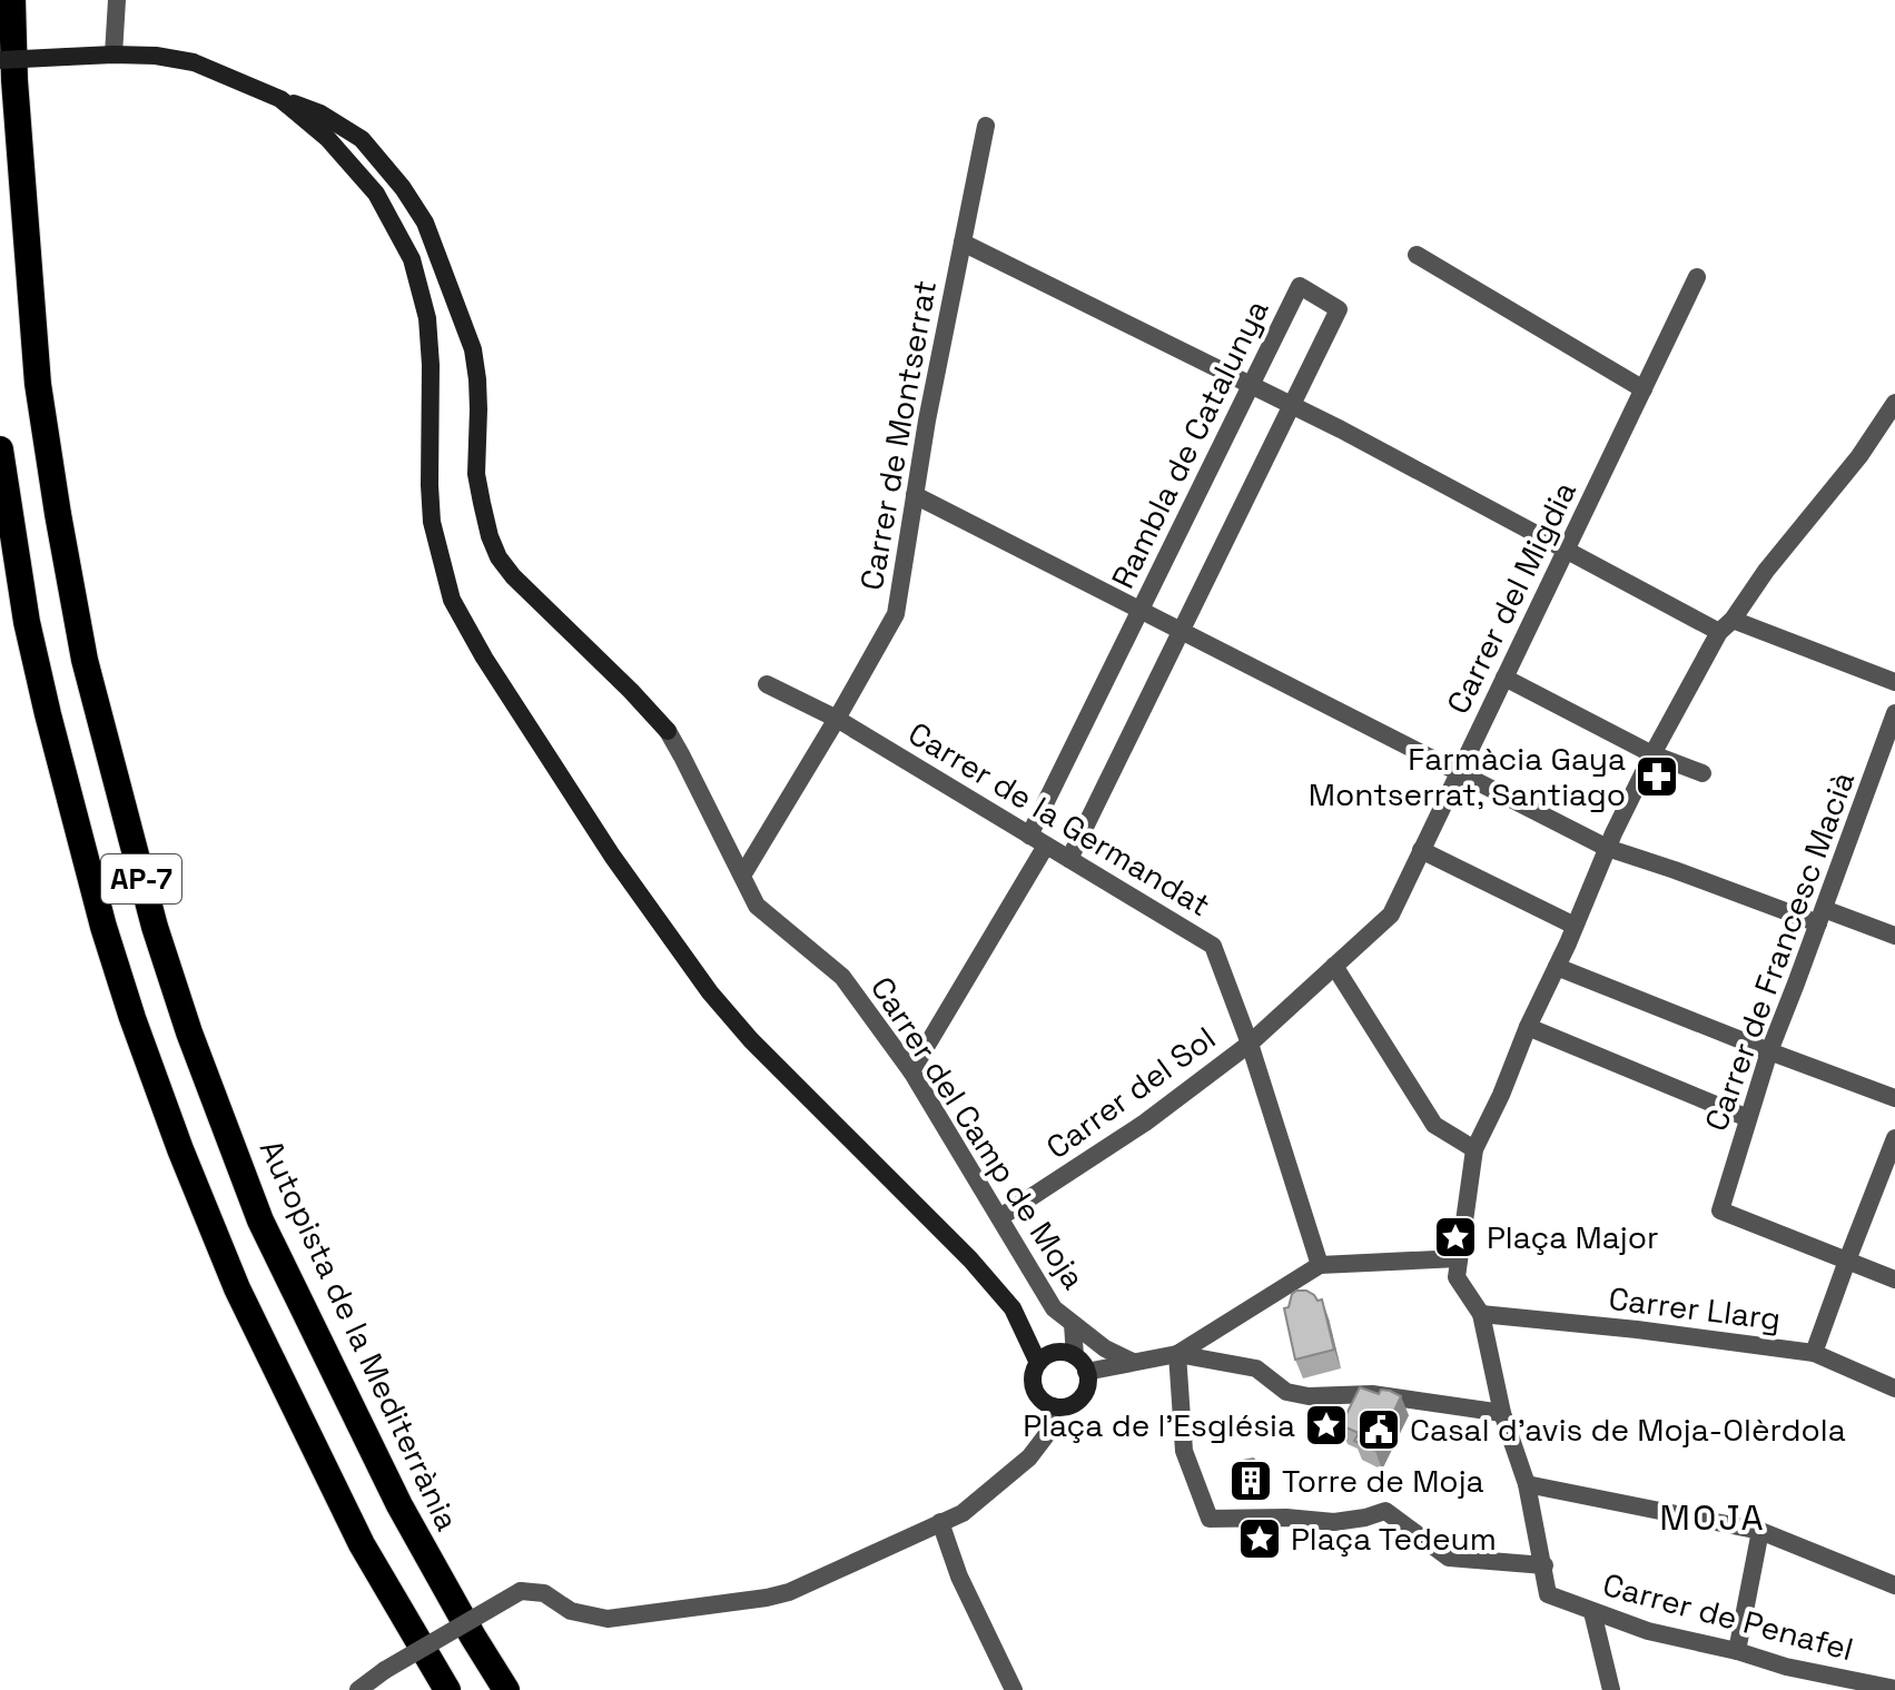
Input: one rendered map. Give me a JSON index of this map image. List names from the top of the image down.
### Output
{
  "streets": {
    "highway": ["AP-7", "Autopista de la Mediterrània"],
    "street": [
      "Carrer de Montserrat",
      "Rambla de Catalunya",
      "Carrer del Migdia",
      "Carrer de la Germandat",
      "Carrer de Francesc Macià",
      "Carrer del Sol",
      "Carrer del Camp de Moja",
      "Carrer Llarg",
      "Carrer de Penafel"
    ]
  },
  "crossings": [
    ["Carrer de Montserrat", "Carrer de la Germandat"],
    ["Carrer de Montserrat", "Carrer del Camp de Moja"],
    ["Rambla de Catalunya", "Carrer de la Germandat"],
    ["Carrer del Migdia", "Carrer de la Germandat"],
    ["Carrer del Migdia", "Carrer del Sol"],
    ["Carrer de la Germandat", "Carrer del Sol"],
    ["Carrer del Sol", "Carrer del Camp de Moja"]
  ],
  "districts": ["MOJA"],
  "places": {
    "pharmacy": ["Farmàcia Gaya Montserrat, Santiago"],
    "place": ["Plaça Major", "Plaça de l'Església", "Plaça Tedeum"],
    "public building": ["Casal d'avis de Moja-Olèrdola"],
    "building": ["Torre de Moja"]
  }
}
